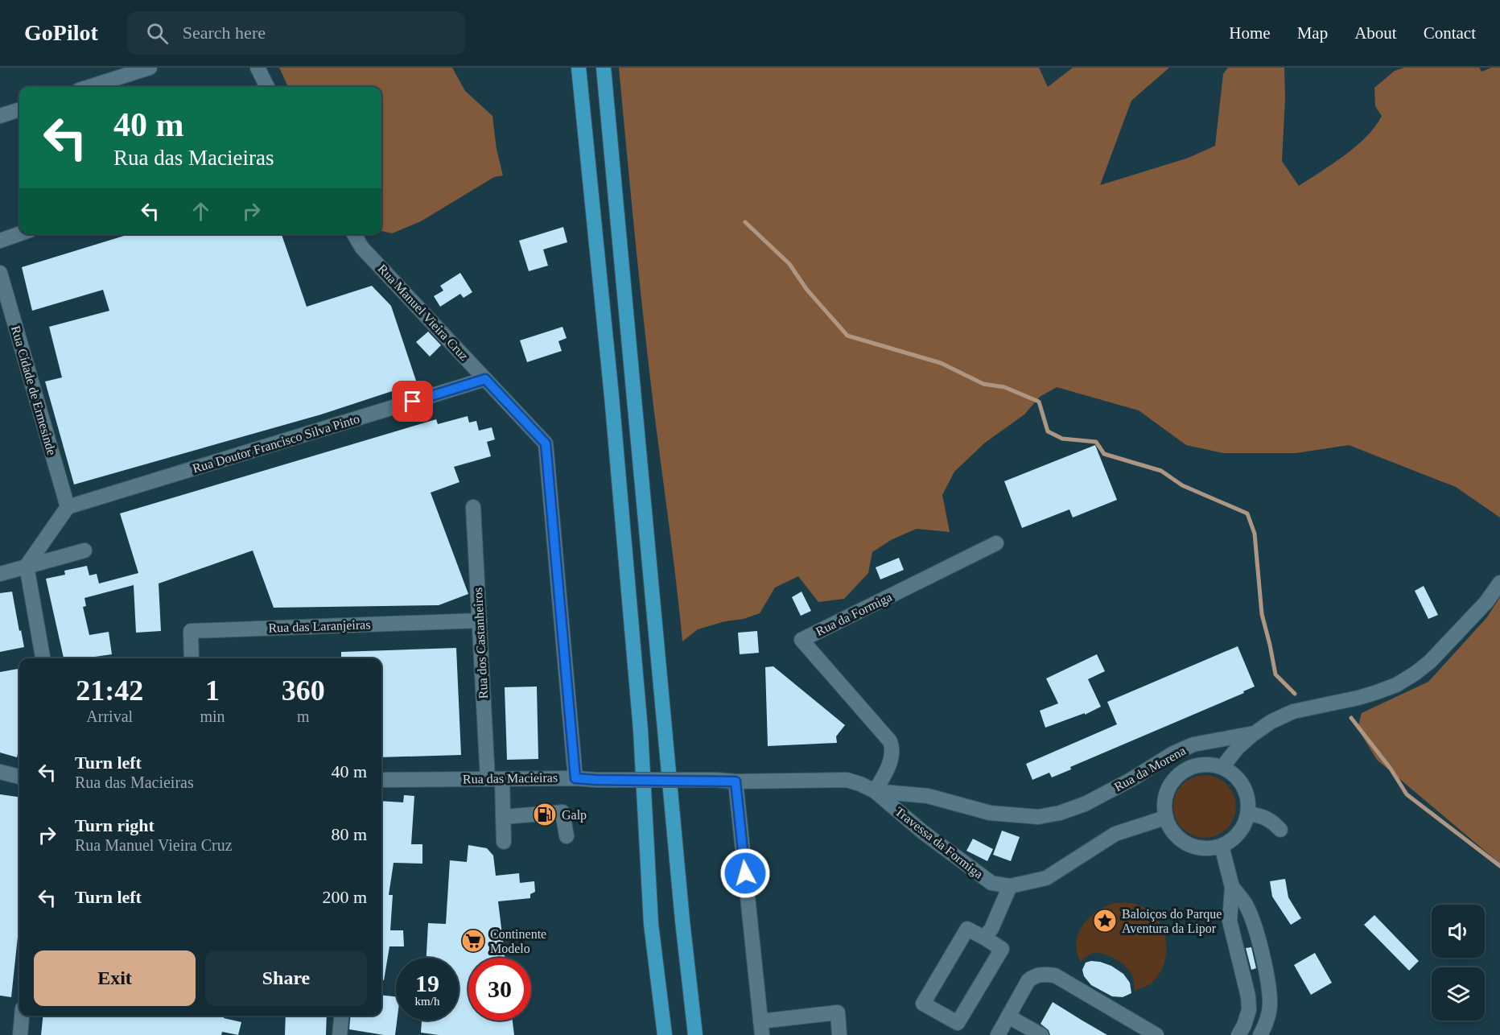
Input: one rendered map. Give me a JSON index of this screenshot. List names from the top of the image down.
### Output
{
  "streets": {
    "street": [
      "Rua Manuel Vieira Cruz",
      "Rua Cidade de Ermesinde",
      "Rua Doutor Francisco Silva Pinto",
      "Rua da Formiga",
      "Rua das Laranjeiras",
      "Rua dos Castanheiros",
      "Rua da Morena",
      "Rua das Macieiras",
      "Travessa da Formiga"
    ]
  },
  "crossings": [
    ["Rua Manuel Vieira Cruz", "Rua Doutor Francisco Silva Pinto"],
    ["Rua Manuel Vieira Cruz", "Rua das Macieiras"],
    ["Rua Cidade de Ermesinde", "Rua Doutor Francisco Silva Pinto"],
    ["Rua da Formiga", "Rua da Morena"],
    ["Rua da Formiga", "Travessa da Formiga"],
    ["Rua das Laranjeiras", "Rua dos Castanheiros"],
    ["Rua dos Castanheiros", "Rua das Macieiras"],
    ["Rua da Morena", "Travessa da Formiga"]
  ],
  "places": {
    "fuel station": ["Galp"],
    "place": ["Baloiços do Parque Aventura da Lipor"],
    "supermarket": ["Continente Modelo"]
  },
  "page": {
    "header": "GoPilot",
    "search": "Search here",
    "nav": [
      "Home",
      "Map",
      "About",
      "Contact"
    ],
    "turn": ["40 m", "Rua das Macieiras"],
    "eta": [
      "21:42",
      "Arrival",
      "1",
      "min",
      "360",
      "m"
    ],
    "list": [
      {
        "name": "Turn left",
        "note": "Rua das Macieiras",
        "value": "40 m"
      },
      {
        "name": "Turn right",
        "note": "Rua Manuel Vieira Cruz",
        "value": "80 m"
      },
      {
        "name": "Turn left",
        "value": "200 m"
      }
    ],
    "buttons": ["Exit", "Share"],
    "speed": "19 km/h",
    "limit": "30"
  }
}
